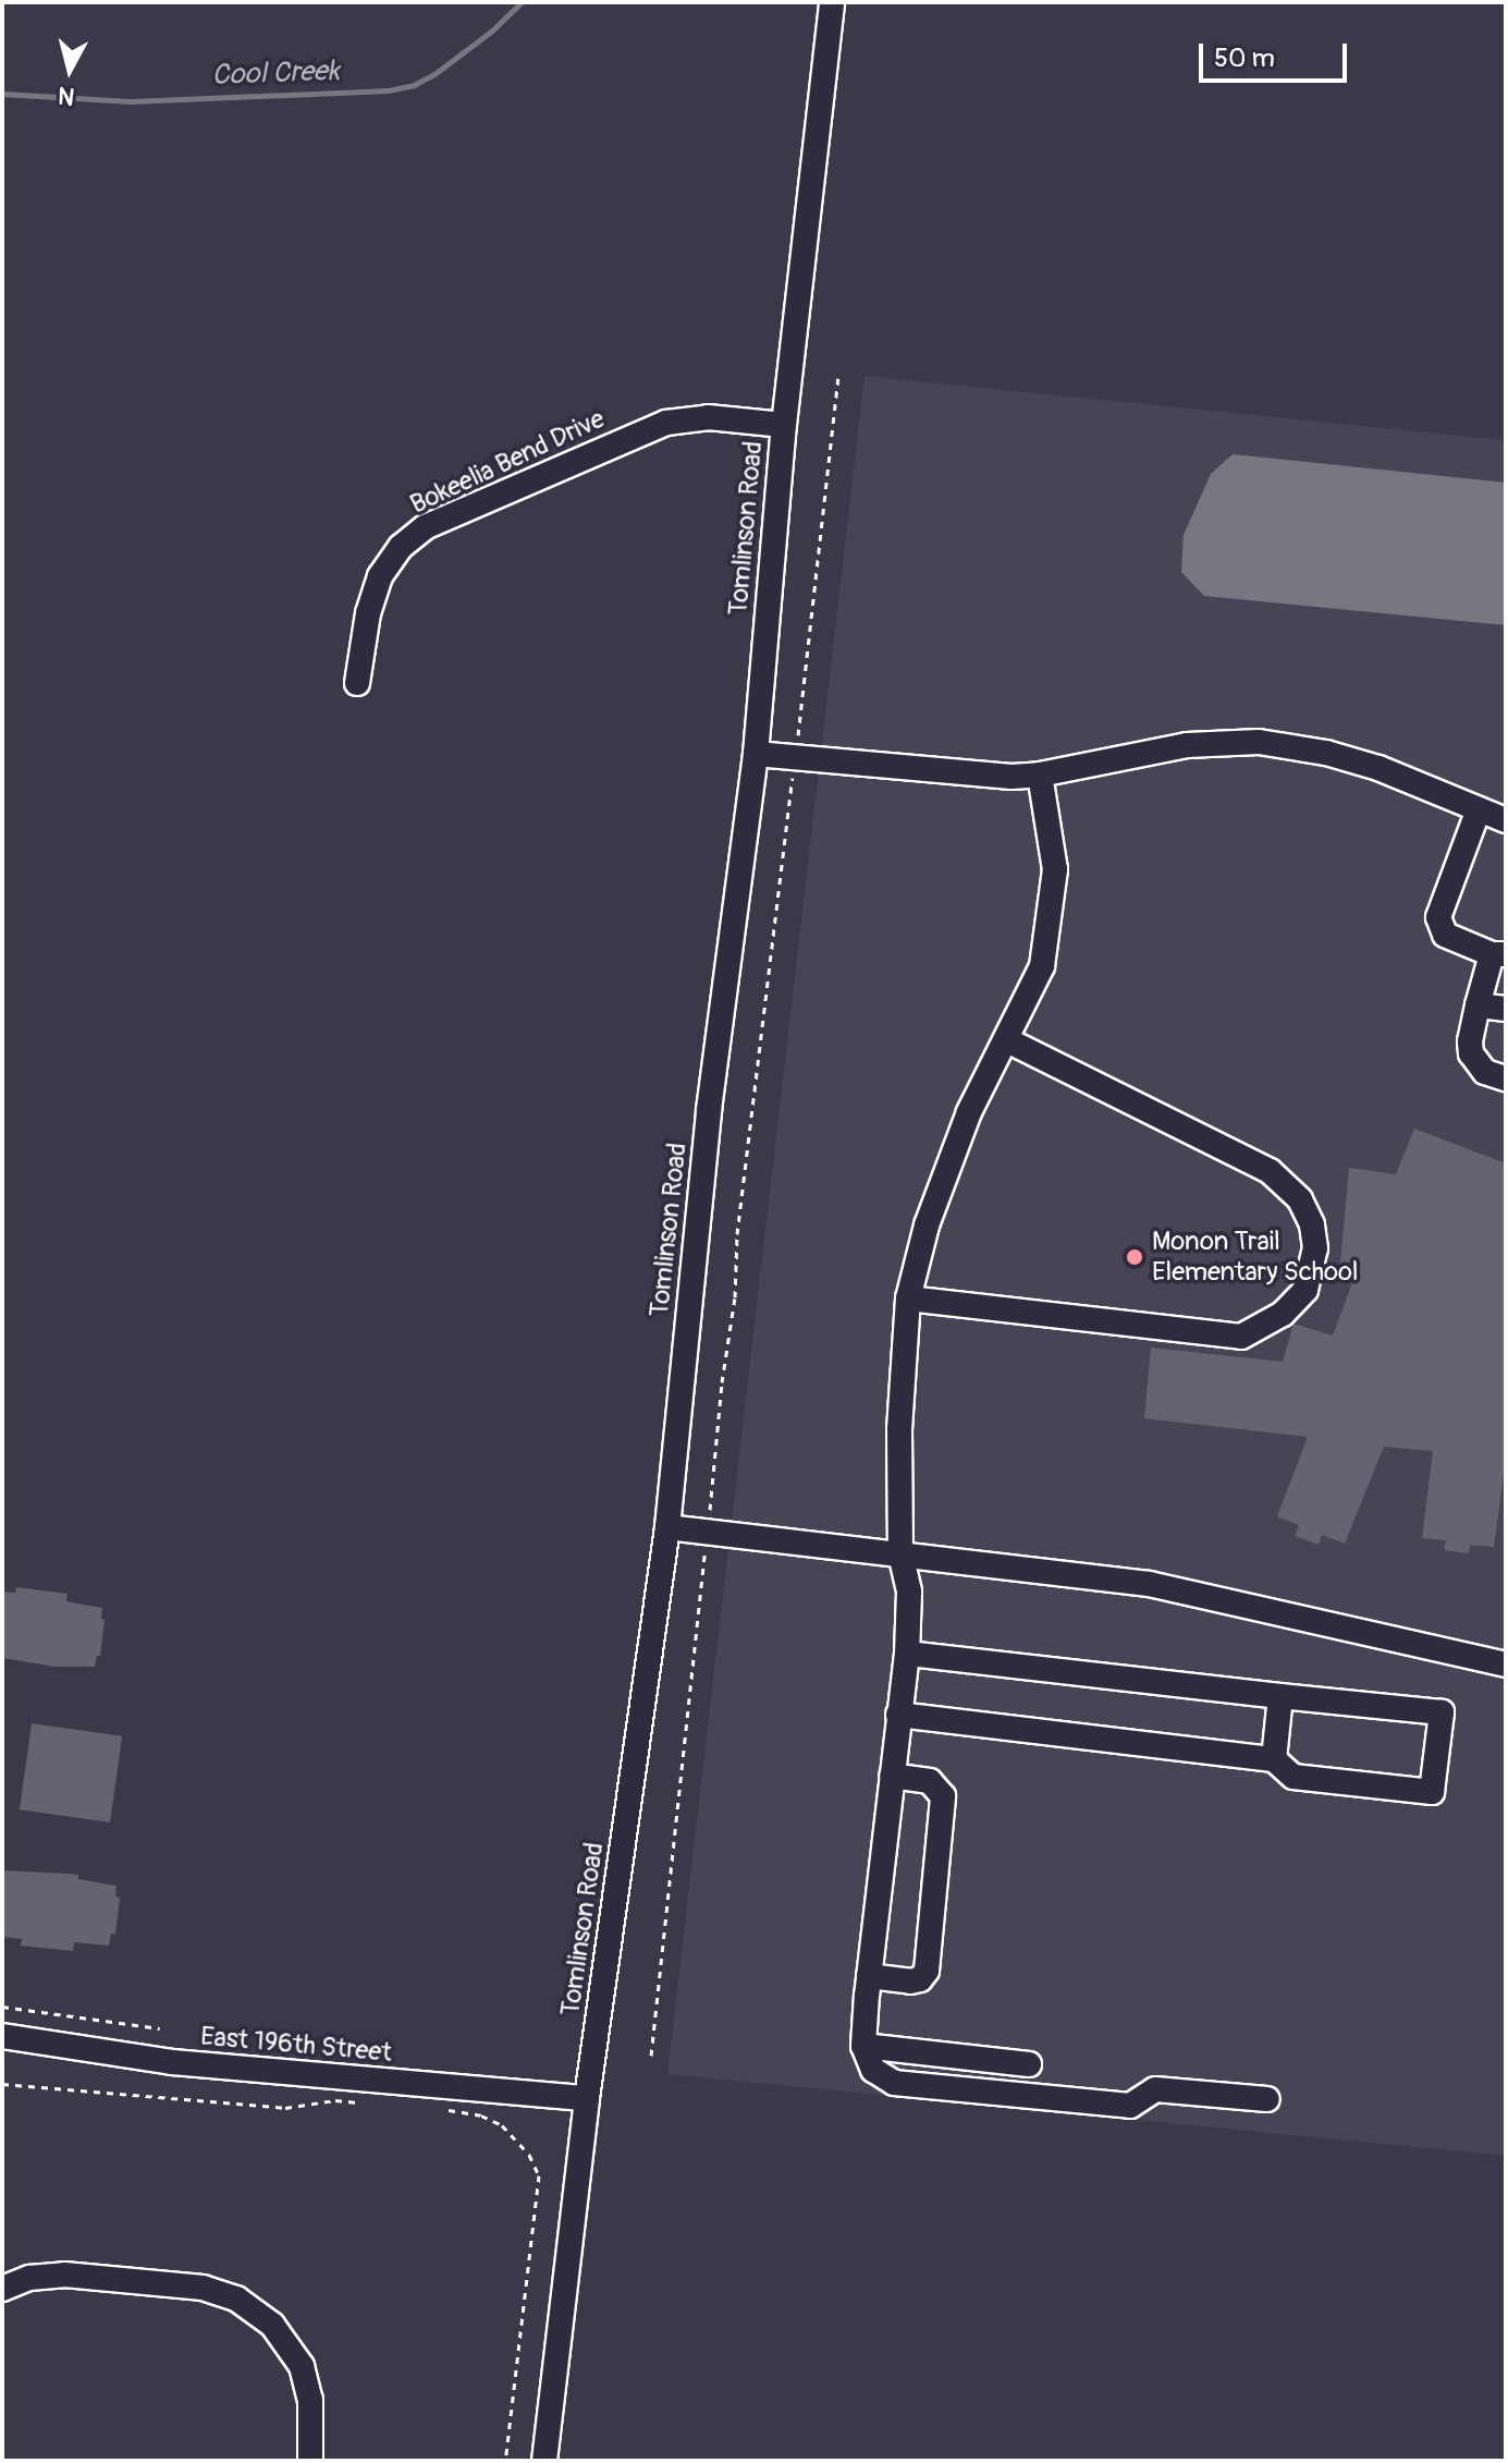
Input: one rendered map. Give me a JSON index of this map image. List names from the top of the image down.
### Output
{
  "streets": {
    "street": ["Bokeelia Bend Drive", "Tomlinson Road", "East 196th Street"]
  },
  "crossings": [
    ["Bokeelia Bend Drive", "Tomlinson Road"],
    ["Tomlinson Road", "East 196th Street"]
  ],
  "water": ["Cool Creek"],
  "places": ["Monon Trail Elementary School"],
  "scale_bar": "50 m",
  "north": "bottom"
}
